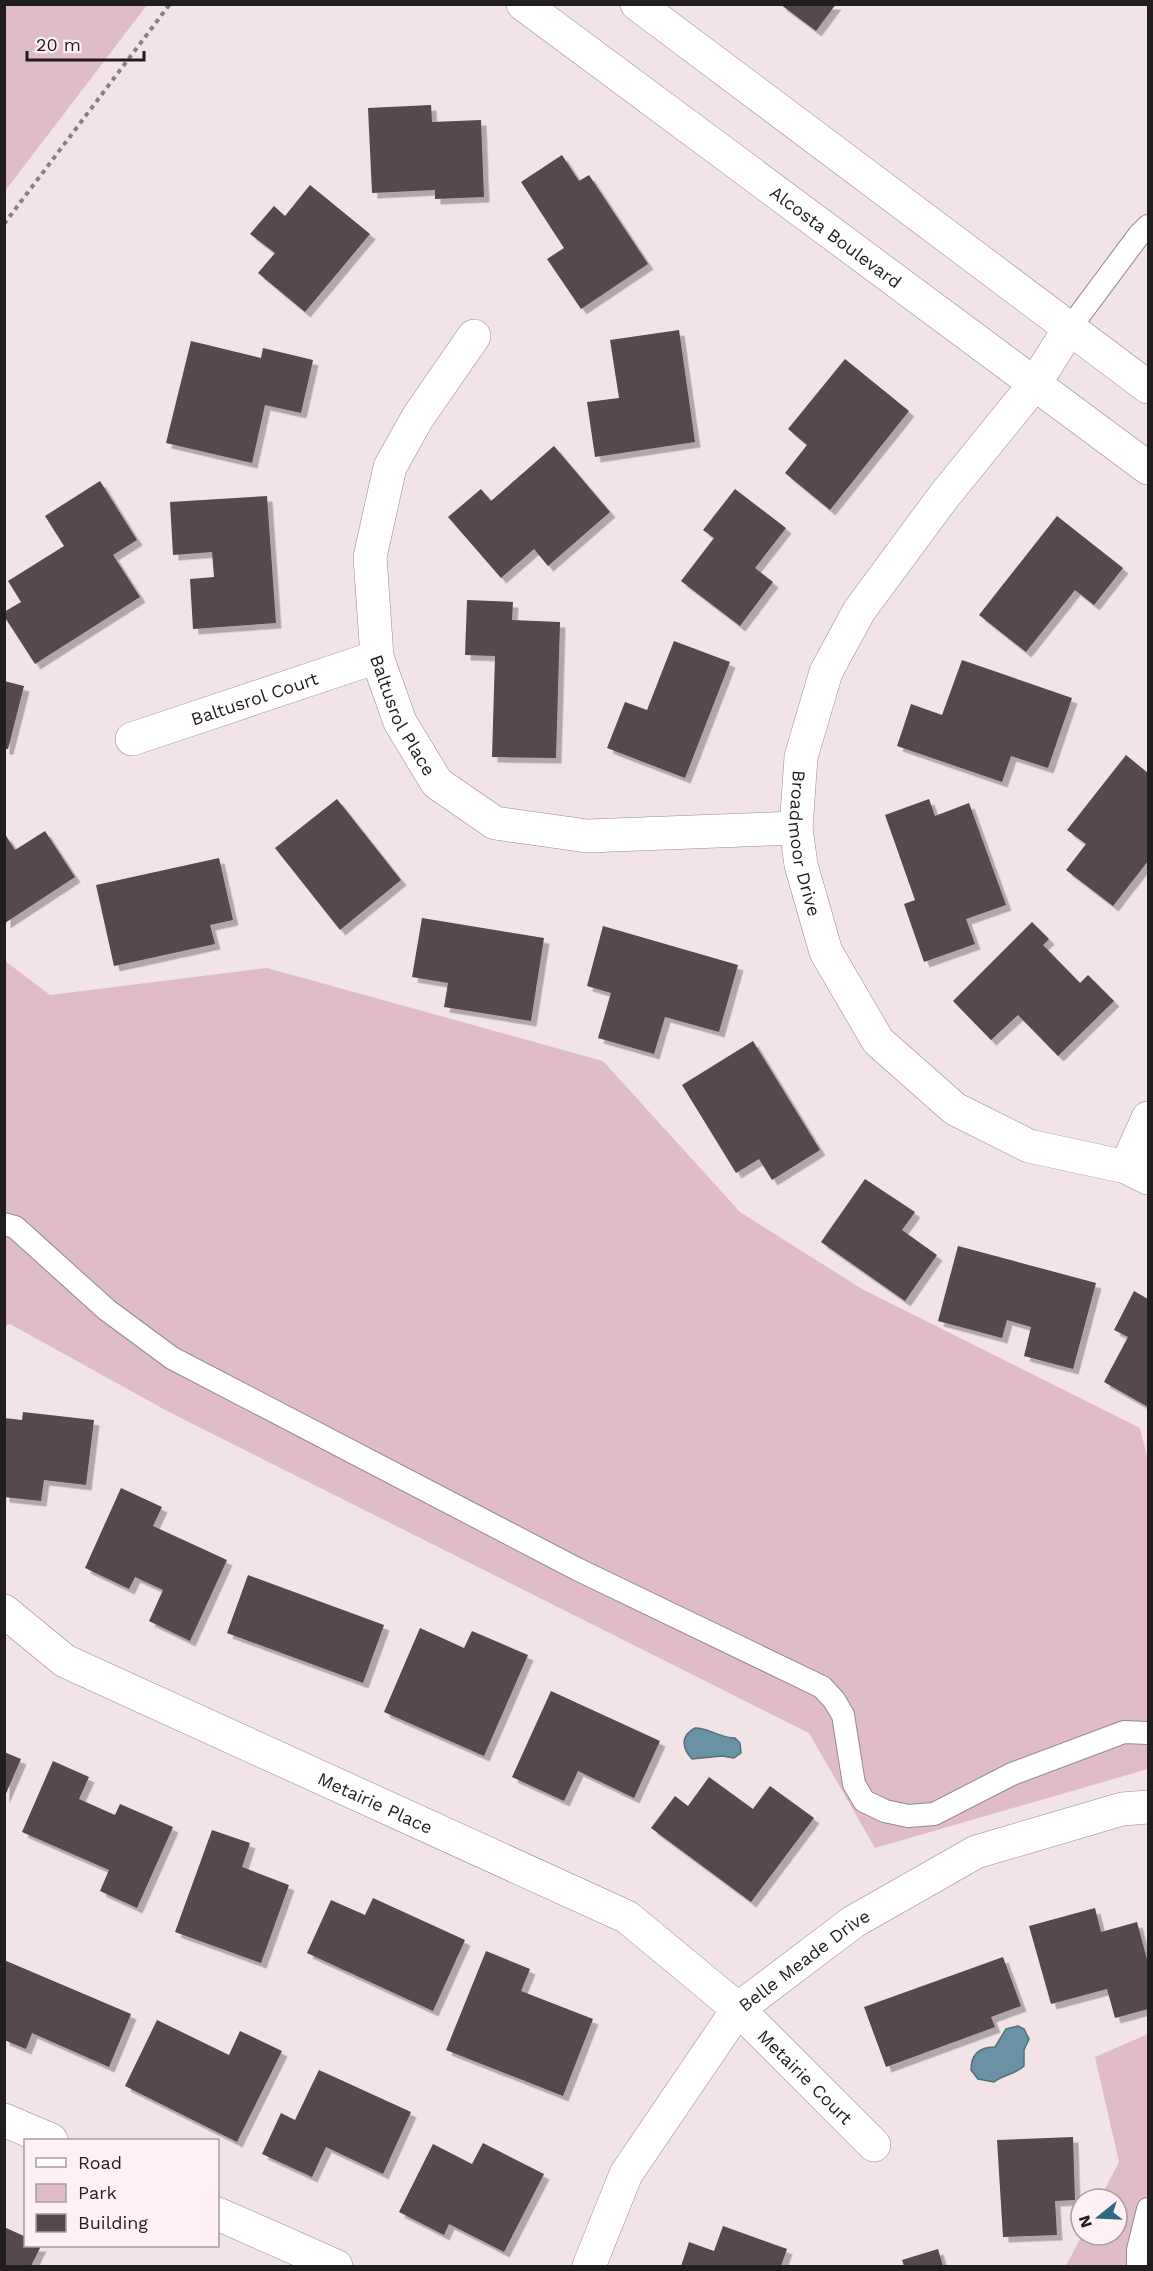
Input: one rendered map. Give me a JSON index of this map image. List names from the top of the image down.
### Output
{
  "streets": {
    "street": [
      "Alcosta Boulevard",
      "Baltusrol Court",
      "Baltusrol Place",
      "Broadmoor Drive",
      "Metairie Place",
      "Belle Meade Drive",
      "Metairie Court"
    ]
  },
  "crossings": [
    ["Alcosta Boulevard", "Broadmoor Drive"],
    ["Baltusrol Court", "Baltusrol Place"],
    ["Baltusrol Place", "Broadmoor Drive"],
    ["Metairie Place", "Belle Meade Drive"],
    ["Metairie Place", "Metairie Court"],
    ["Belle Meade Drive", "Metairie Court"]
  ],
  "legend": ["Road", "Park", "Building"],
  "scale_bar": "20 m",
  "north": "left"
}
